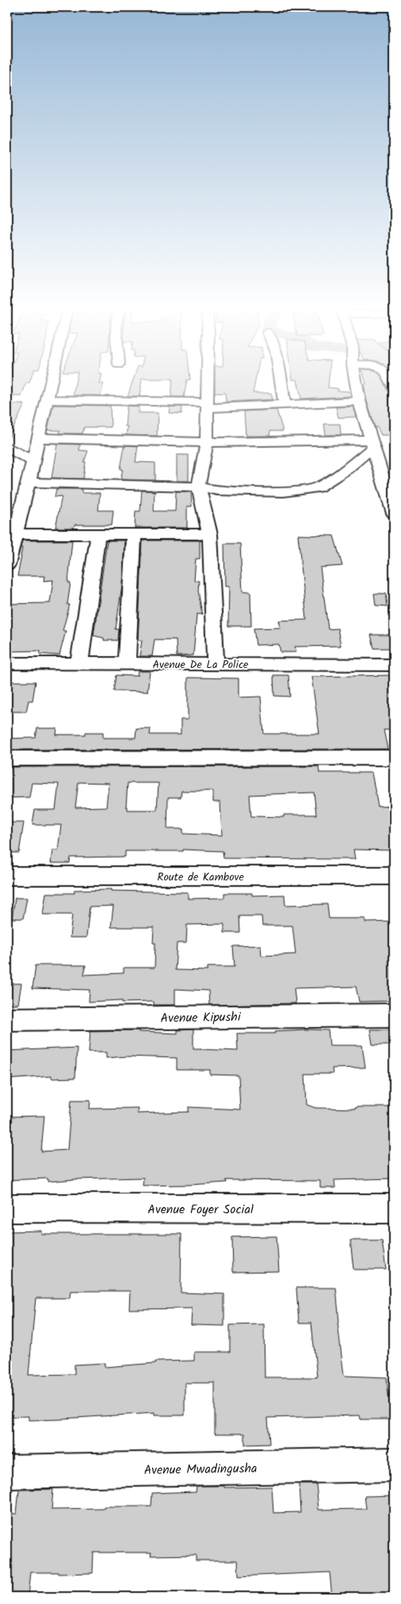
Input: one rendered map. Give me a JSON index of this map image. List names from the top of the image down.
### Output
{
  "streets": {
    "street": [
      "Avenue De La Police",
      "Route de Kambove",
      "Avenue Kipushi",
      "Avenue Foyer Social",
      "Avenue Mwadingusha"
    ]
  }
}
